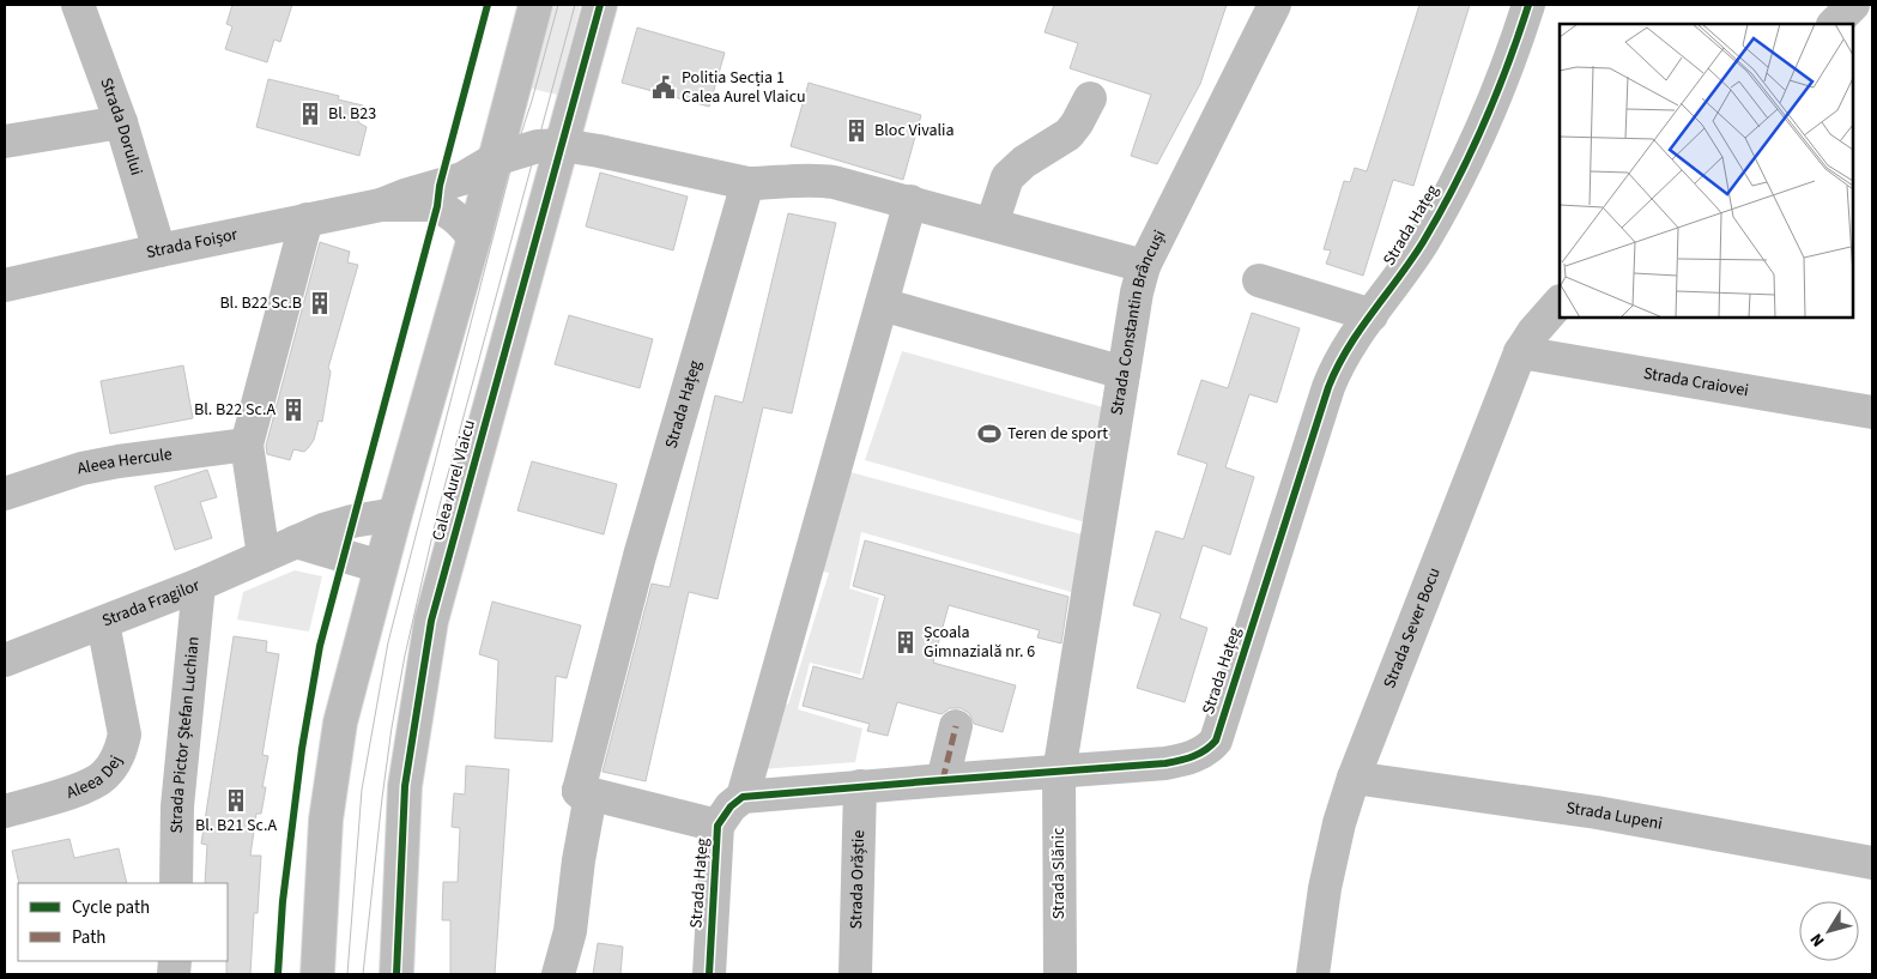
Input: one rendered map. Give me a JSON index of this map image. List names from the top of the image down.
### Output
{
  "streets": {
    "street": [
      "Strada Dorului",
      "Strada Hațeg",
      "Strada Foișor",
      "Strada Constantin Brâncuși",
      "Strada Craiovei",
      "Aleea Hercule",
      "Calea Aurel Vlaicu",
      "Strada Fragilor",
      "Strada Sever Bocu",
      "Strada Pictor Ștefan Luchian",
      "Aleea Dej",
      "Strada Lupeni",
      "Strada Slănic",
      "Strada Orăștie"
    ]
  },
  "crossings": [
    ["Strada Dorului", "Strada Foișor"],
    ["Strada Hațeg", "Strada Constantin Brâncuși"],
    ["Strada Hațeg", "Strada Slănic"],
    ["Strada Hațeg", "Strada Orăștie"],
    ["Strada Constantin Brâncuși", "Strada Slănic"],
    ["Strada Craiovei", "Strada Sever Bocu"],
    ["Strada Fragilor", "Strada Pictor Ștefan Luchian"],
    ["Strada Fragilor", "Aleea Dej"],
    ["Strada Sever Bocu", "Strada Lupeni"]
  ],
  "places": {
    "public building": ["Politia Secția 1 Calea Aurel Vlaicu"],
    "building": [
      "Bl. B23",
      "Bloc Vivalia",
      "Bl. B22 Sc.B",
      "Bl. B22 Sc.A",
      "Școala Gimnazială nr. 6",
      "Bl. B21 Sc.A"
    ],
    "sports": ["Teren de sport"]
  },
  "legend": ["Cycle path", "Path"],
  "north": "bottom left"
}
